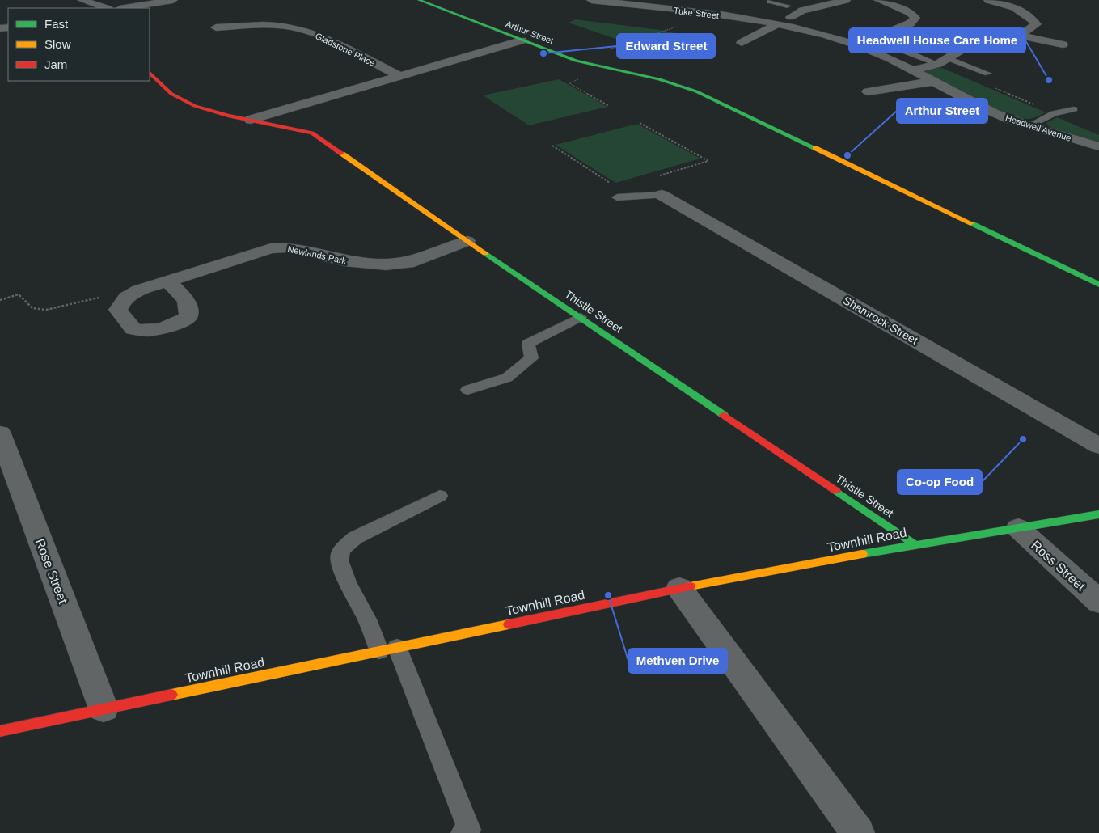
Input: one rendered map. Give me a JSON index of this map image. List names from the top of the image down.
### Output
{
  "streets": {
    "street": [
      "Tuke Street",
      "Arthur Street",
      "Gladstone Place",
      "Headwell Avenue",
      "Newlands Park",
      "Thistle Street",
      "Shamrock Street",
      "Townhill Road",
      "Ross Street",
      "Rose Street"
    ]
  },
  "crossings": [
    ["Tuke Street", "Headwell Avenue"],
    ["Newlands Park", "Thistle Street"],
    ["Thistle Street", "Townhill Road"],
    ["Townhill Road", "Ross Street"],
    ["Townhill Road", "Rose Street"]
  ],
  "places": [
    "Edward Street",
    "Headwell House Care Home",
    "Arthur Street",
    "Co-op Food",
    "Methven Drive"
  ],
  "legend": ["Fast", "Slow", "Jam"]
}
